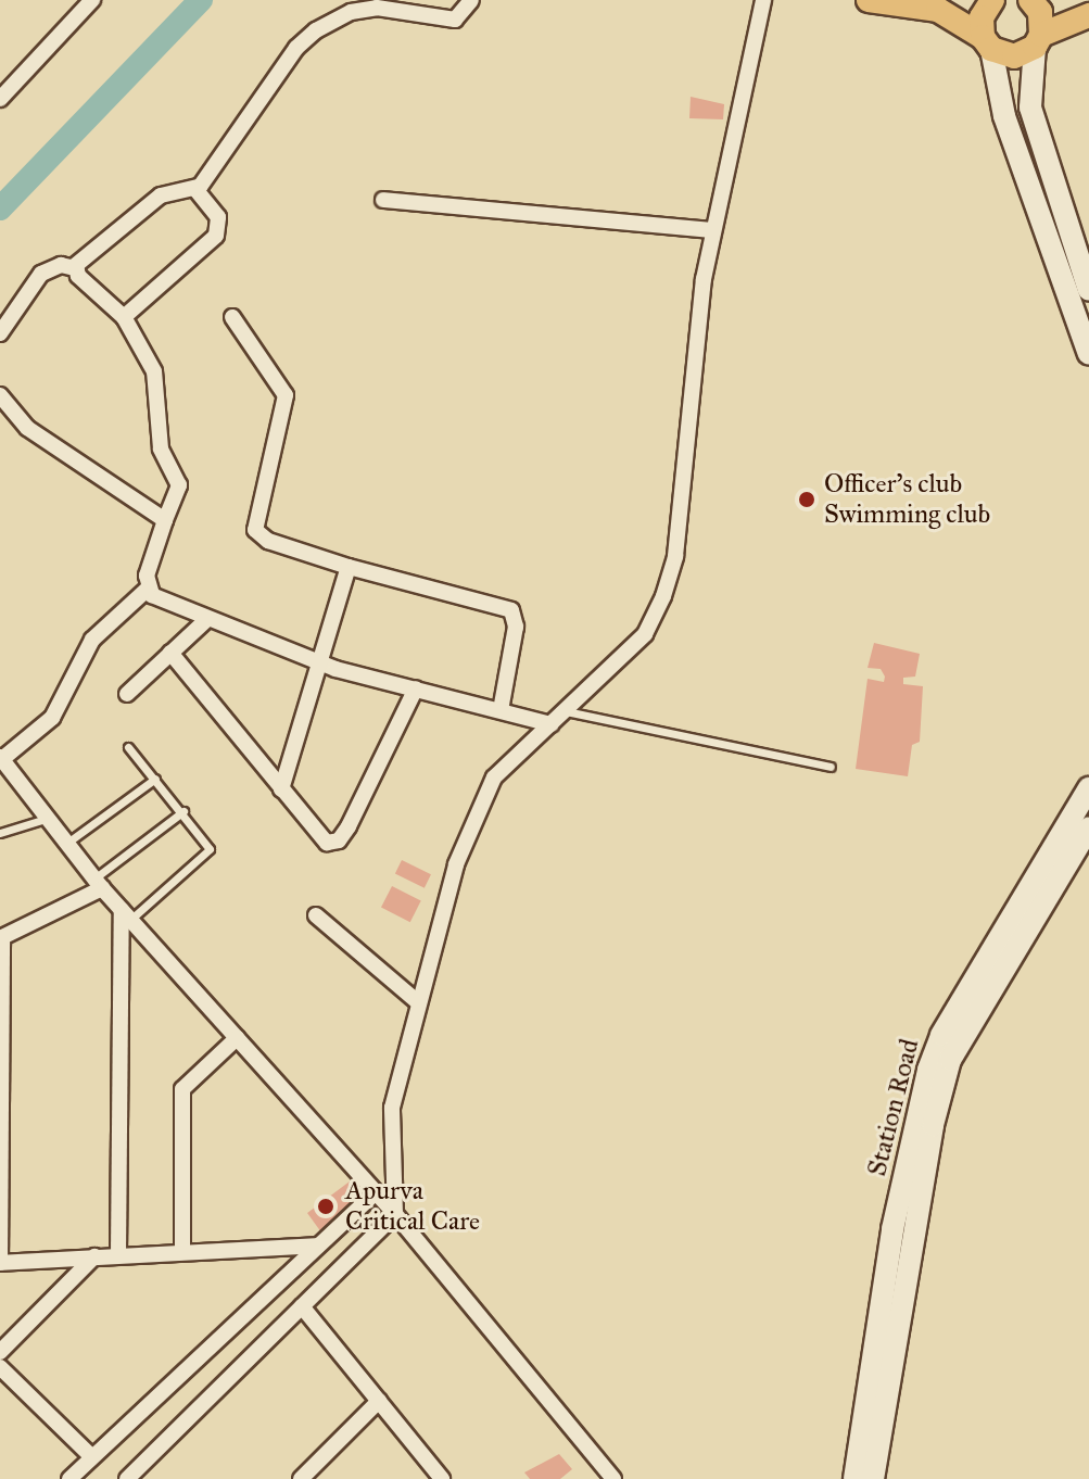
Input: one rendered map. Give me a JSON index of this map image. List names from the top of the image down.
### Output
{
  "streets": {
    "main road": ["Station Road"]
  },
  "places": ["Officer's club Swimming club", "Apurva Critical Care"]
}
